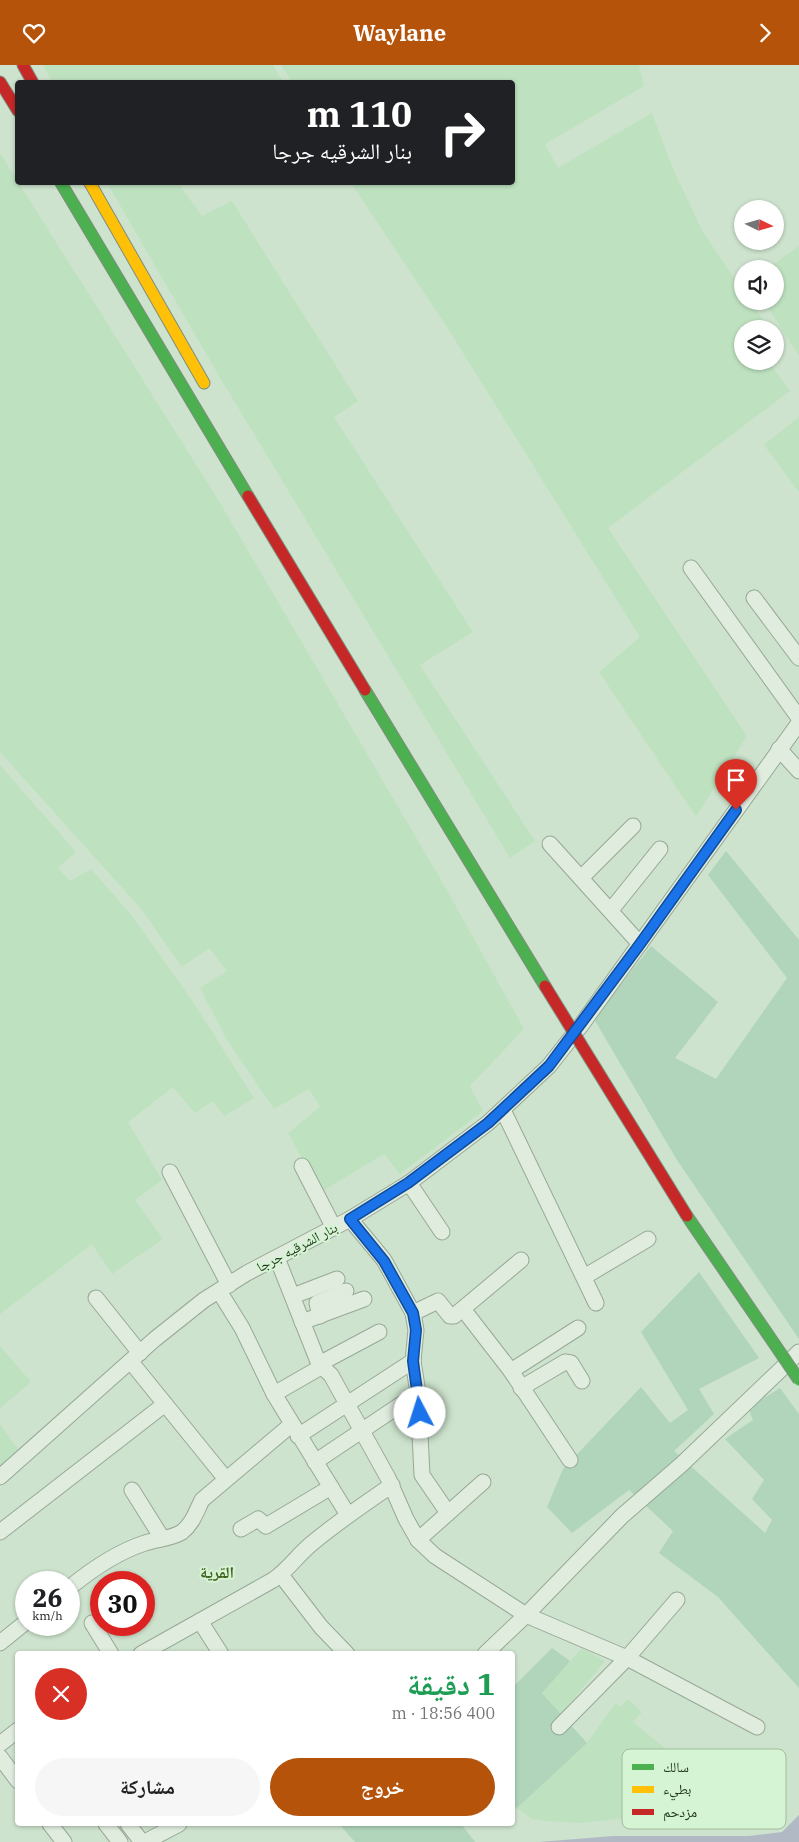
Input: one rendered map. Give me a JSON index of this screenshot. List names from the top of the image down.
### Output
{
  "streets": {
    "street": ["بنار الشرقيه جرجا"]
  },
  "districts": ["القرية"],
  "legend": ["سالك", "بطيء", "مزدحم"],
  "north": "right",
  "page": {
    "header": "Waylane",
    "turn": ["110 m", "بنار الشرقيه جرجا"],
    "speed": "26 km/h",
    "limit": "30",
    "heading": ["1 دقيقة", "400 m · 18:56"],
    "buttons": ["خروج", "مشاركة"]
  }
}
